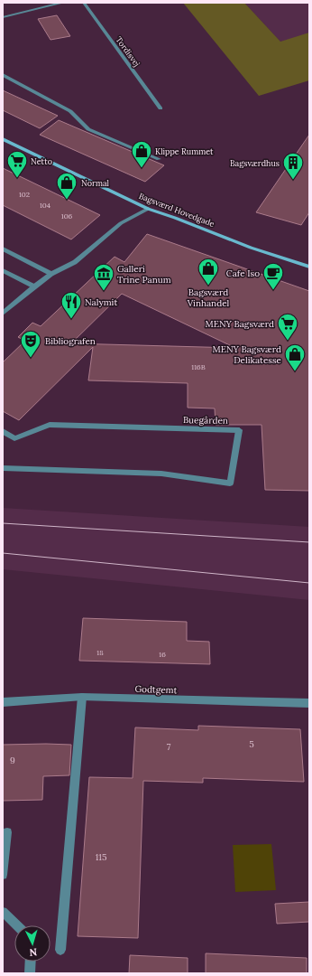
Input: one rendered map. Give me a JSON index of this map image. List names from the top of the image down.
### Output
{
  "streets": {
    "street": [
      "Tordisvej",
      "Bagsværd Hovedgade",
      "Buegården",
      "Godtgemt"
    ]
  },
  "places": {
    "shop": [
      "Klippe Rummet",
      "Normal",
      "Bagsværd Vinhandel",
      "MENY Bagsværd Delikatesse"
    ],
    "supermarket": ["Netto", "MENY Bagsværd"],
    "building": ["Bagsværdhus"],
    "cafe": ["Cafe Iso"],
    "museum": ["Galleri Trine Panum"],
    "restaurant": ["Nalymit"],
    "theatre": ["Bibliografen"]
  },
  "house_numbers": [
    "102",
    "104",
    "106",
    "116B",
    "18",
    "16",
    "5",
    "7",
    "9",
    "115"
  ],
  "north": "bottom"
}
